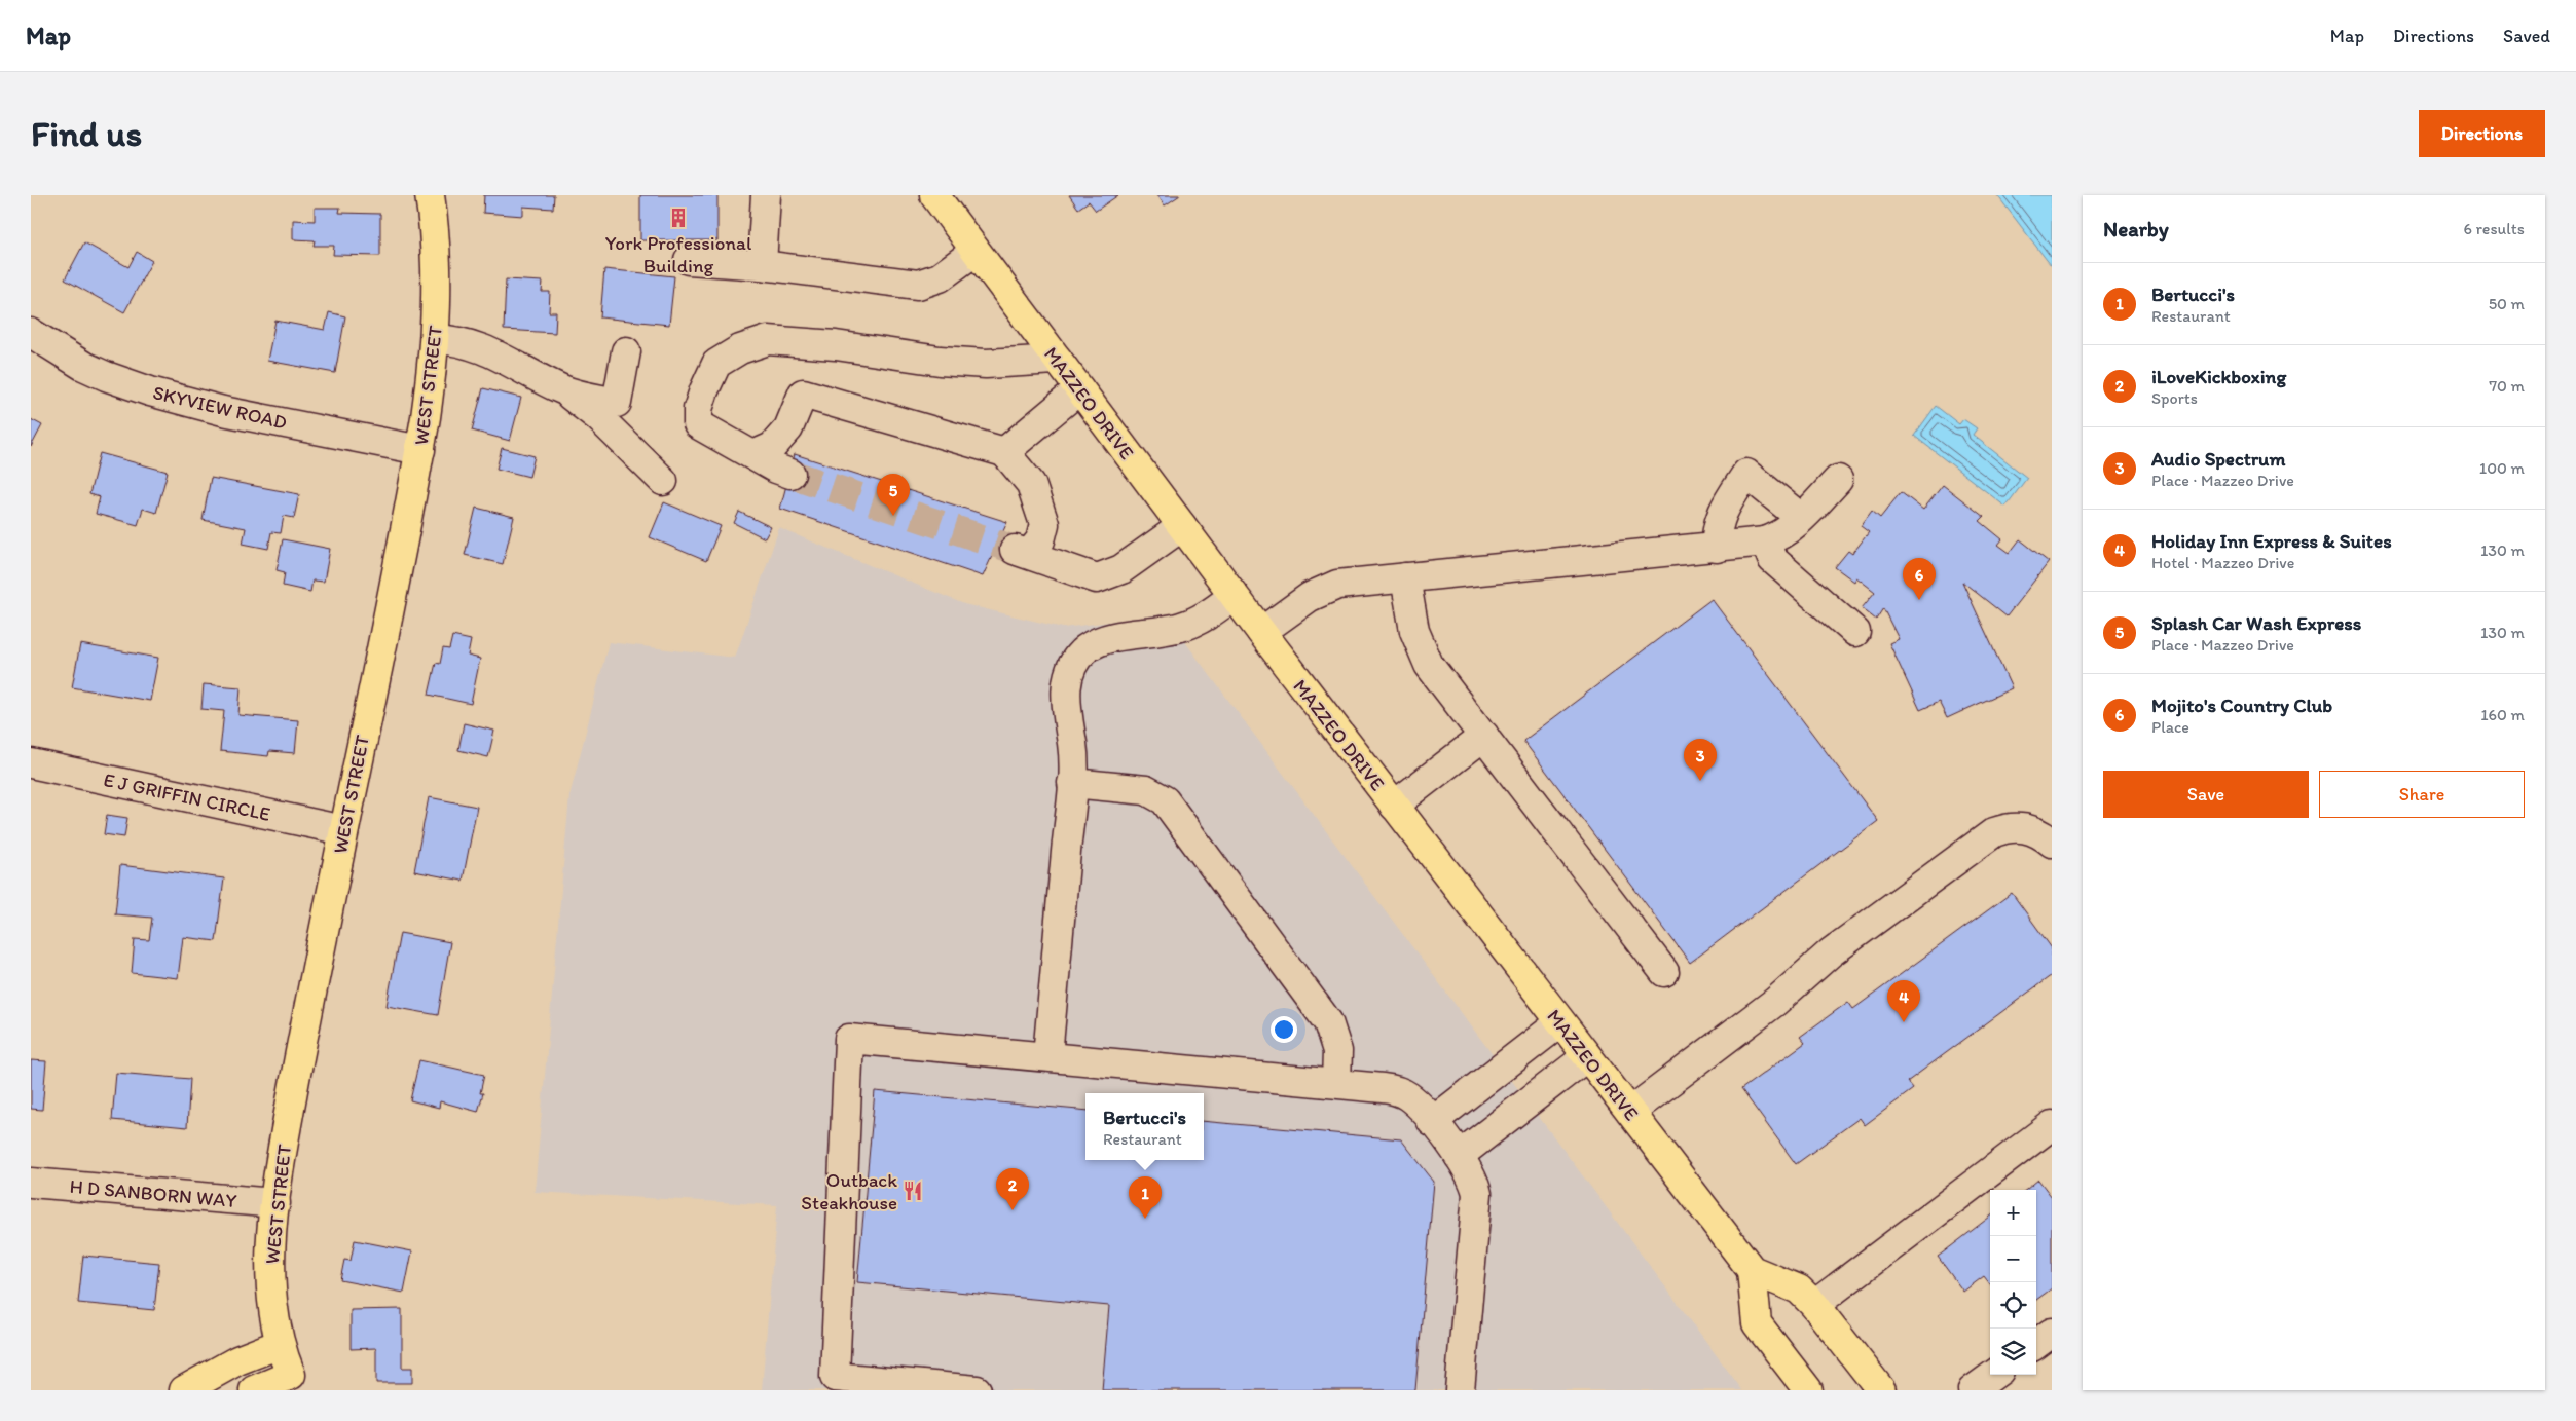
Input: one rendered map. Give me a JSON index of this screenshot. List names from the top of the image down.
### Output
{
  "streets": {
    "main road": ["WEST STREET", "MAZZEO DRIVE"],
    "street": ["SKYVIEW ROAD", "E J GRIFFIN CIRCLE", "H D SANBORN WAY"]
  },
  "crossings": [
    ["WEST STREET", "SKYVIEW ROAD"],
    ["WEST STREET", "E J GRIFFIN CIRCLE"],
    ["WEST STREET", "H D SANBORN WAY"]
  ],
  "places": {
    "building": ["York Professional Building"],
    "restaurant": ["Outback Steakhouse"]
  },
  "page": {
    "header": "Map",
    "nav": ["Map", "Directions", "Saved"],
    "buttons": [
      "Directions",
      ["Save", "Share"]
    ],
    "title": "Find us",
    "heading": ["Nearby", "6 results"],
    "list": [
      {
        "mark": "1",
        "name": "Bertucci's",
        "note": "Restaurant",
        "value": "50 m"
      },
      {
        "mark": "2",
        "name": "iLoveKickboxing",
        "note": "Sports",
        "value": "70 m"
      },
      {
        "mark": "3",
        "name": "Audio Spectrum",
        "note": "Place · Mazzeo Drive",
        "value": "100 m"
      },
      {
        "mark": "4",
        "name": "Holiday Inn Express & Suites",
        "note": "Hotel · Mazzeo Drive",
        "value": "130 m"
      },
      {
        "mark": "5",
        "name": "Splash Car Wash Express",
        "note": "Place · Mazzeo Drive",
        "value": "130 m"
      },
      {
        "mark": "6",
        "name": "Mojito's Country Club",
        "note": "Place",
        "value": "160 m"
      }
    ],
    "pins": [
      "5",
      "6",
      "3",
      "4",
      "2",
      "1"
    ],
    "popup": ["Bertucci's", "Restaurant"],
    "map_buttons": ["+", "−"]
  }
}
